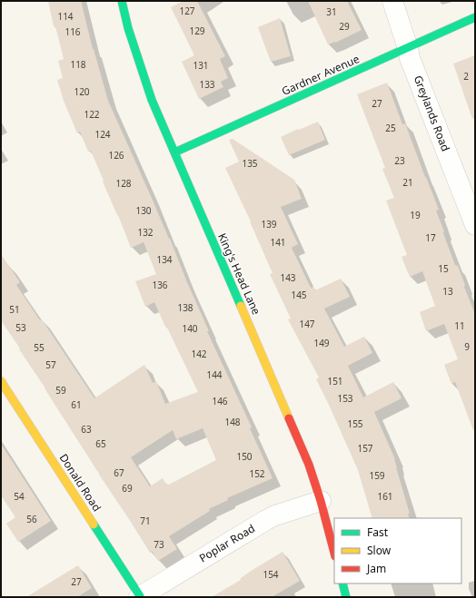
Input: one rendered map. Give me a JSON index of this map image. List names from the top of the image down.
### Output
{
  "streets": {
    "street": [
      "Gardner Avenue",
      "Greylands Road",
      "King's Head Lane",
      "Donald Road",
      "Poplar Road"
    ]
  },
  "crossings": [
    ["Gardner Avenue", "Greylands Road"],
    ["Gardner Avenue", "King's Head Lane"],
    ["King's Head Lane", "Poplar Road"],
    ["Donald Road", "Poplar Road"]
  ],
  "house_numbers": [
    "127",
    "31",
    "114",
    "29",
    "129",
    "116",
    "118",
    "131",
    "2",
    "133",
    "120",
    "27",
    "122",
    "25",
    "124",
    "126",
    "23",
    "135",
    "21",
    "128",
    "130",
    "19",
    "139",
    "132",
    "17",
    "141",
    "134",
    "15",
    "143",
    "136",
    "13",
    "145",
    "138",
    "51",
    "147",
    "11",
    "53",
    "140",
    "149",
    "9",
    "55",
    "142",
    "57",
    "144",
    "151",
    "59",
    "153",
    "146",
    "61",
    "148",
    "155",
    "63",
    "65",
    "157",
    "150",
    "67",
    "152",
    "159",
    "69",
    "54",
    "161",
    "56",
    "71",
    "73",
    "154",
    "27"
  ],
  "legend": ["Fast", "Slow", "Jam"]
}
